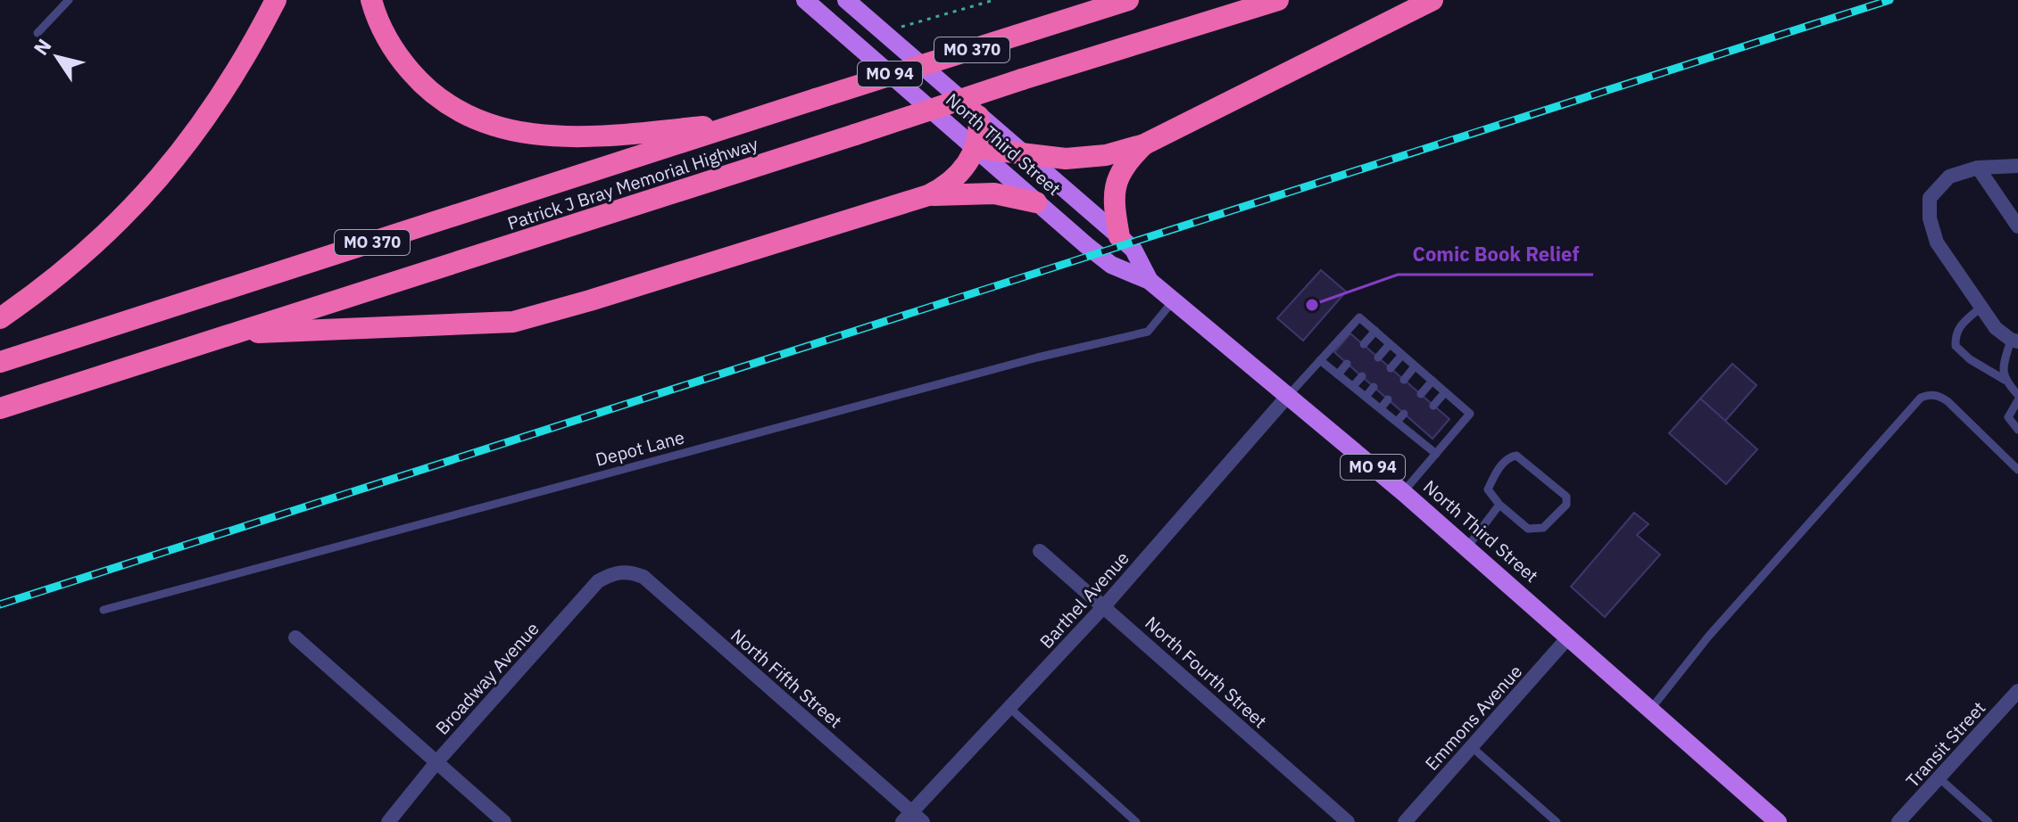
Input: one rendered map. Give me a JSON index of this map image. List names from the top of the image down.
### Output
{
  "streets": {
    "highway": ["MO 370", "Patrick J Bray Memorial Highway"],
    "main road": ["MO 94", "North Third Street"],
    "street": [
      "Barthel Avenue",
      "North Fourth Street",
      "Broadway Avenue",
      "North Fifth Street",
      "Emmons Avenue",
      "Transit Street"
    ],
    "lane": ["Depot Lane"]
  },
  "crossings": [
    ["North Third Street", "Depot Lane"],
    ["North Third Street", "Barthel Avenue"],
    ["North Third Street", "Emmons Avenue"],
    ["Barthel Avenue", "North Fourth Street"],
    ["Barthel Avenue", "North Fifth Street"],
    ["Broadway Avenue", "North Fifth Street"]
  ],
  "places": ["Comic Book Relief"],
  "north": "top left"
}
